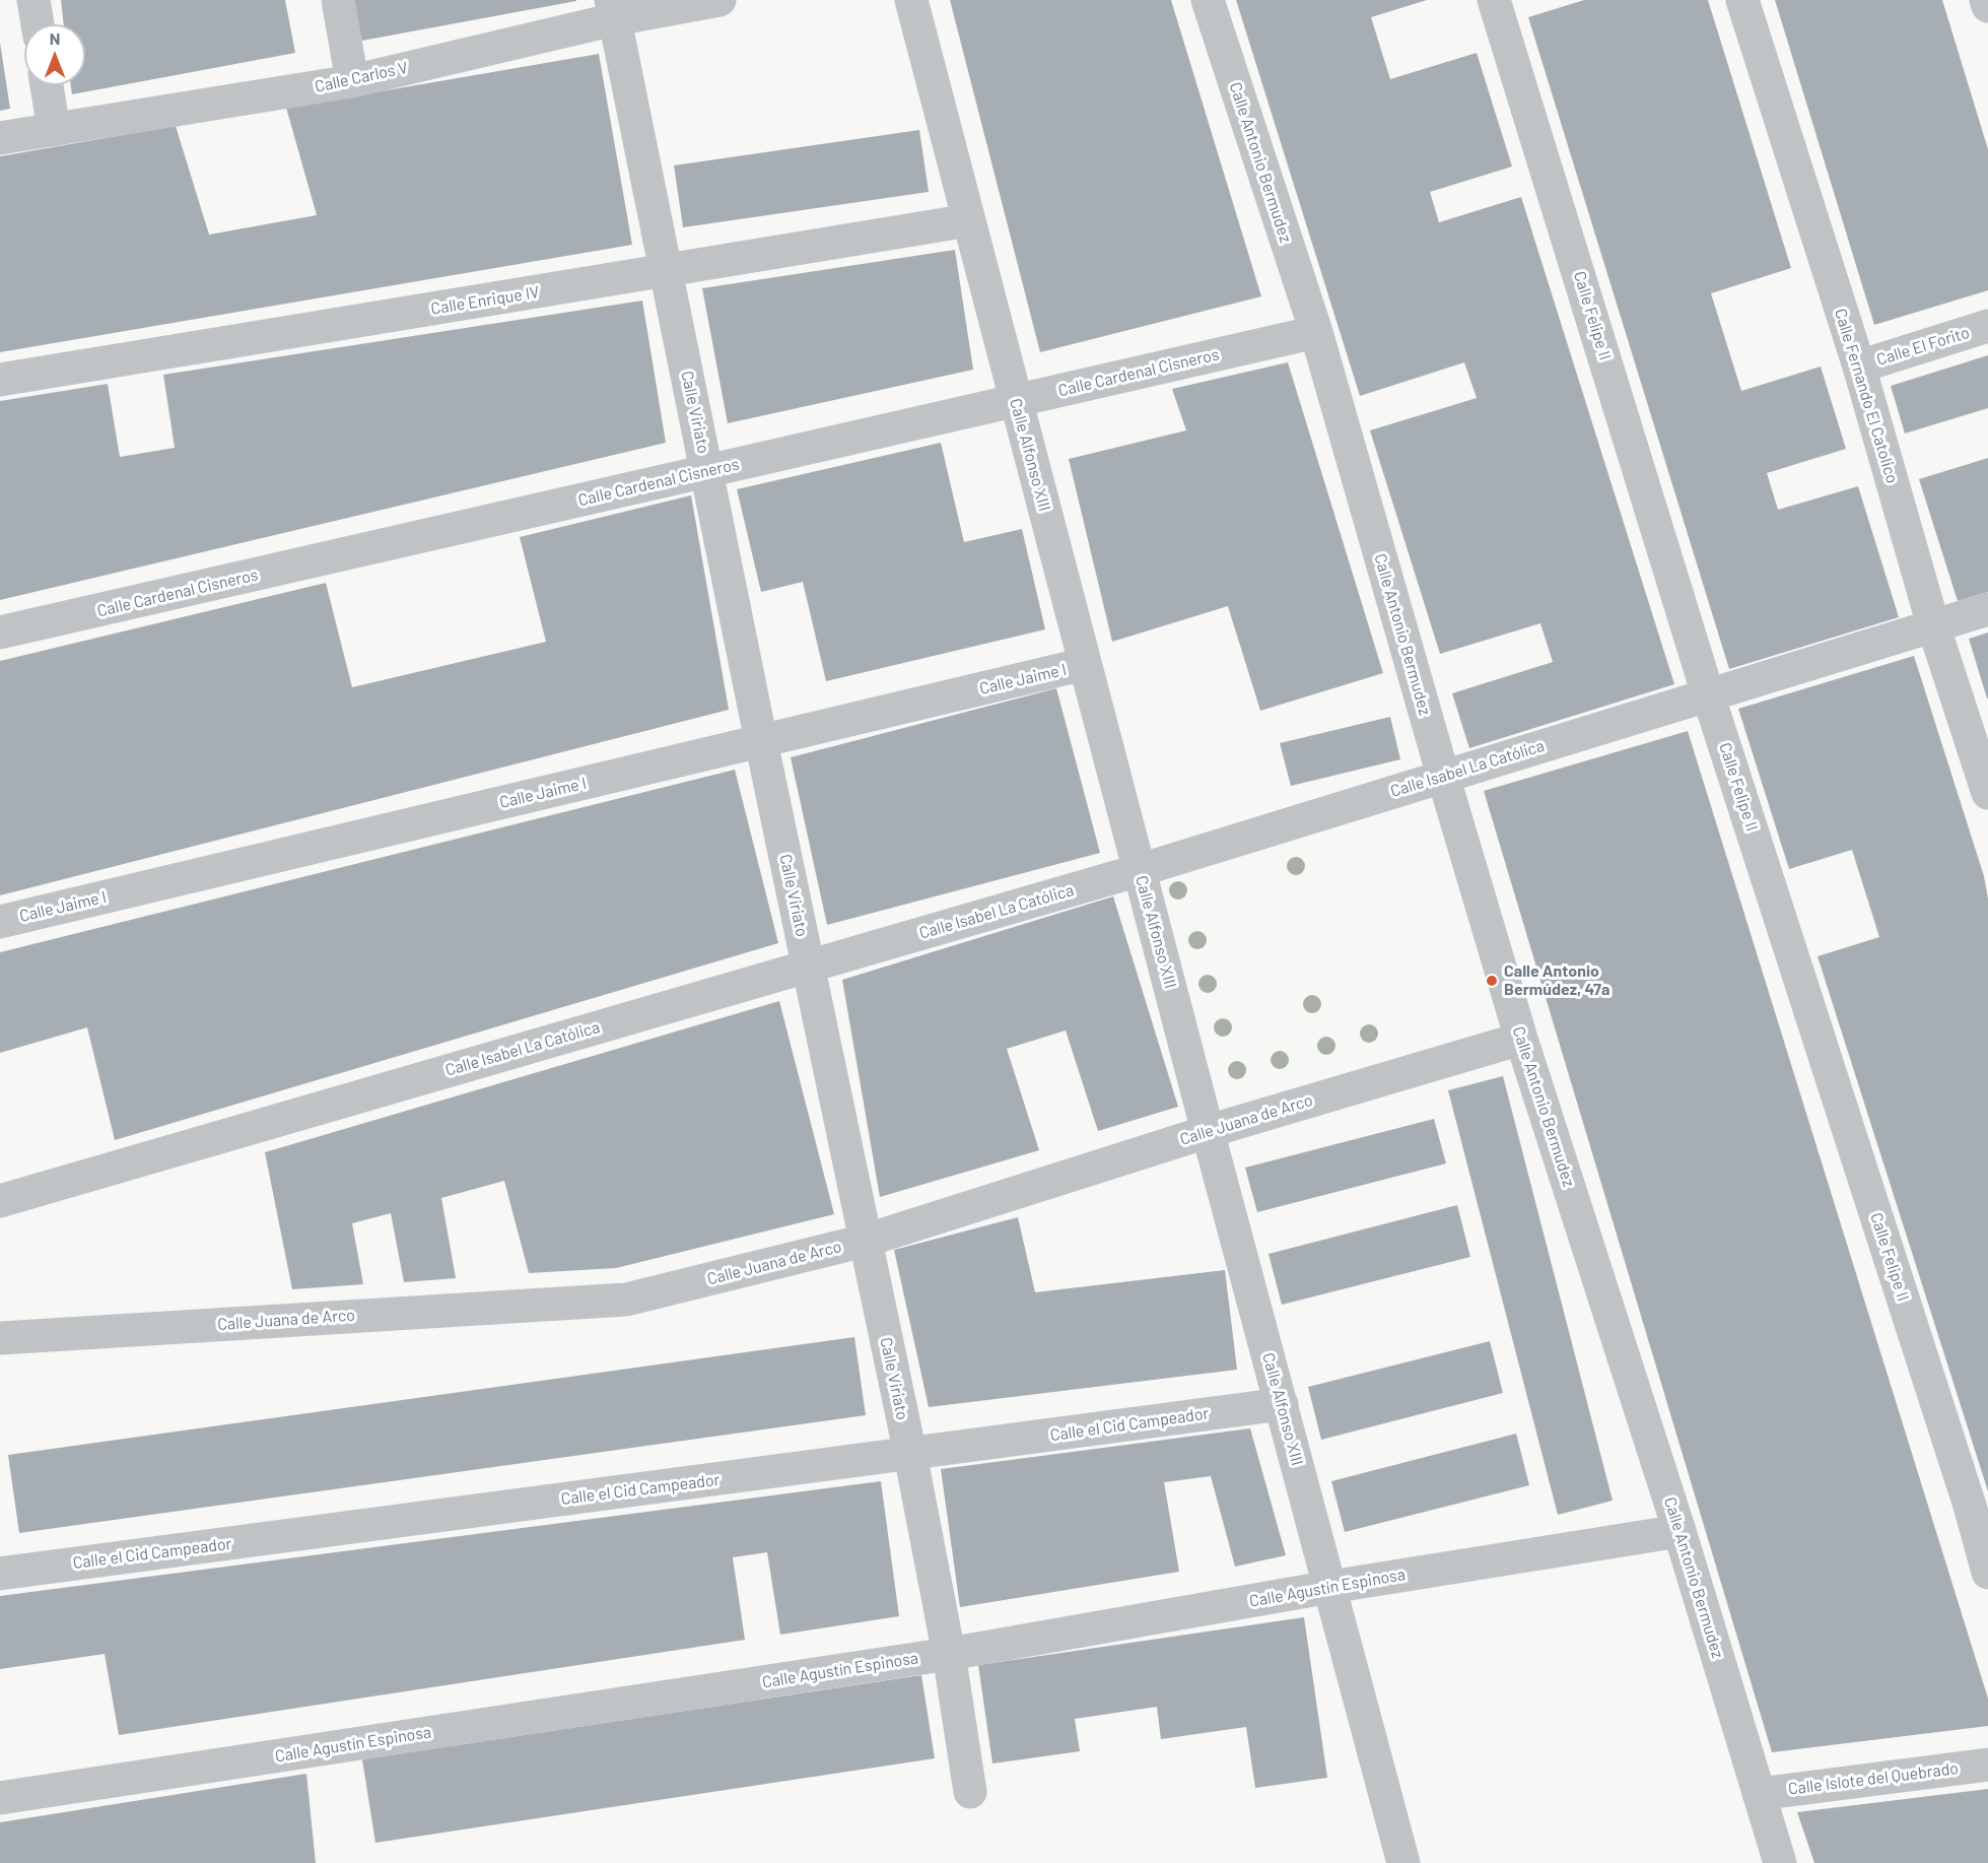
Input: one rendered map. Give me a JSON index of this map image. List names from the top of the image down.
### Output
{
  "streets": {
    "street": [
      "Calle Carlos V",
      "Calle Antonio Bermudez",
      "Calle Enrique IV",
      "Calle Felipe II",
      "Calle El Forito",
      "Calle Cardenal Cisneros",
      "Calle Fernando El Catolico",
      "Calle Viriato",
      "Calle Alfonso XIII",
      "Calle Jaime I",
      "Calle Isabel La Católica",
      "Calle Juana de Arco",
      "Calle el Cid Campeador",
      "Calle Agustín Espinosa",
      "Calle Islote del Quebrado"
    ]
  },
  "crossings": [
    ["Calle Carlos V", "Calle Viriato"],
    ["Calle Antonio Bermudez", "Calle Cardenal Cisneros"],
    ["Calle Antonio Bermudez", "Calle Isabel La Católica"],
    ["Calle Antonio Bermudez", "Calle Juana de Arco"],
    ["Calle Antonio Bermudez", "Calle Agustín Espinosa"],
    ["Calle Antonio Bermudez", "Calle Islote del Quebrado"],
    ["Calle Enrique IV", "Calle Viriato"],
    ["Calle Enrique IV", "Calle Alfonso XIII"],
    ["Calle Felipe II", "Calle Isabel La Católica"],
    ["Calle El Forito", "Calle Fernando El Catolico"],
    ["Calle Cardenal Cisneros", "Calle Viriato"],
    ["Calle Cardenal Cisneros", "Calle Alfonso XIII"],
    ["Calle Fernando El Catolico", "Calle Isabel La Católica"],
    ["Calle Viriato", "Calle Jaime I"],
    ["Calle Viriato", "Calle Isabel La Católica"],
    ["Calle Viriato", "Calle Juana de Arco"],
    ["Calle Viriato", "Calle el Cid Campeador"],
    ["Calle Viriato", "Calle Agustín Espinosa"],
    ["Calle Alfonso XIII", "Calle Jaime I"],
    ["Calle Alfonso XIII", "Calle Isabel La Católica"],
    ["Calle Alfonso XIII", "Calle Juana de Arco"],
    ["Calle Alfonso XIII", "Calle el Cid Campeador"],
    ["Calle Alfonso XIII", "Calle Agustín Espinosa"]
  ],
  "places": ["Calle Antonio Bermúdez, 47a"],
  "north": "top"
}
